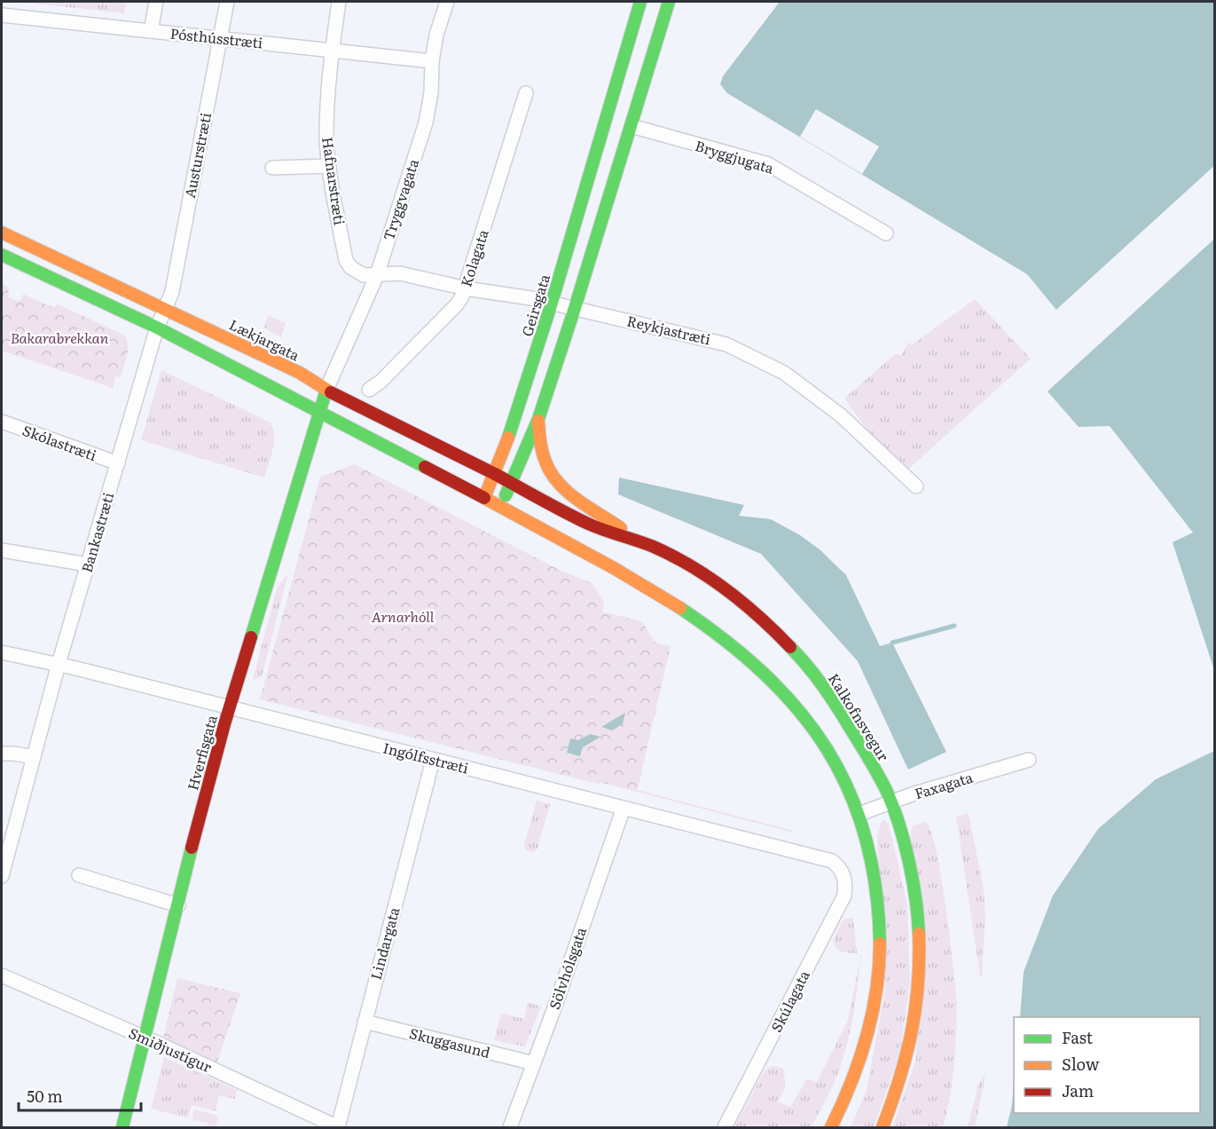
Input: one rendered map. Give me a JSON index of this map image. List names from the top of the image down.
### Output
{
  "streets": {
    "main road": [
      "Geirsgata",
      "Lækjargata",
      "Kalkofnsvegur",
      "Hverfisgata"
    ],
    "street": [
      "Pósthússtræti",
      "Austurstræti",
      "Bryggjugata",
      "Hafnarstræti",
      "Tryggvagata",
      "Kolagata",
      "Reykjastræti",
      "Skólastræti",
      "Bankastræti",
      "Ingólfsstræti",
      "Faxagata",
      "Lindargata",
      "Sölvhólsgata",
      "Skúlagata",
      "Skuggasund",
      "Smiðjustígur"
    ]
  },
  "crossings": [
    ["Pósthússtræti", "Austurstræti"],
    ["Pósthússtræti", "Hafnarstræti"],
    ["Pósthússtræti", "Tryggvagata"],
    ["Austurstræti", "Lækjargata"],
    ["Austurstræti", "Bankastræti"],
    ["Hafnarstræti", "Tryggvagata"],
    ["Hafnarstræti", "Reykjastræti"],
    ["Tryggvagata", "Reykjastræti"],
    ["Tryggvagata", "Lækjargata"],
    ["Tryggvagata", "Hverfisgata"],
    ["Kolagata", "Reykjastræti"],
    ["Geirsgata", "Reykjastræti"],
    ["Geirsgata", "Lækjargata"],
    ["Lækjargata", "Bankastræti"],
    ["Lækjargata", "Kalkofnsvegur"],
    ["Lækjargata", "Hverfisgata"],
    ["Skólastræti", "Bankastræti"],
    ["Bankastræti", "Ingólfsstræti"],
    ["Kalkofnsvegur", "Faxagata"],
    ["Hverfisgata", "Ingólfsstræti"],
    ["Hverfisgata", "Smiðjustígur"],
    ["Ingólfsstræti", "Lindargata"],
    ["Ingólfsstræti", "Sölvhólsgata"],
    ["Ingólfsstræti", "Skúlagata"],
    ["Lindargata", "Skuggasund"],
    ["Lindargata", "Smiðjustígur"],
    ["Sölvhólsgata", "Skuggasund"]
  ],
  "parks": ["Bakarabrekkan", "Arnarhóll"],
  "legend": ["Fast", "Slow", "Jam"],
  "scale_bar": "50 m"
}
